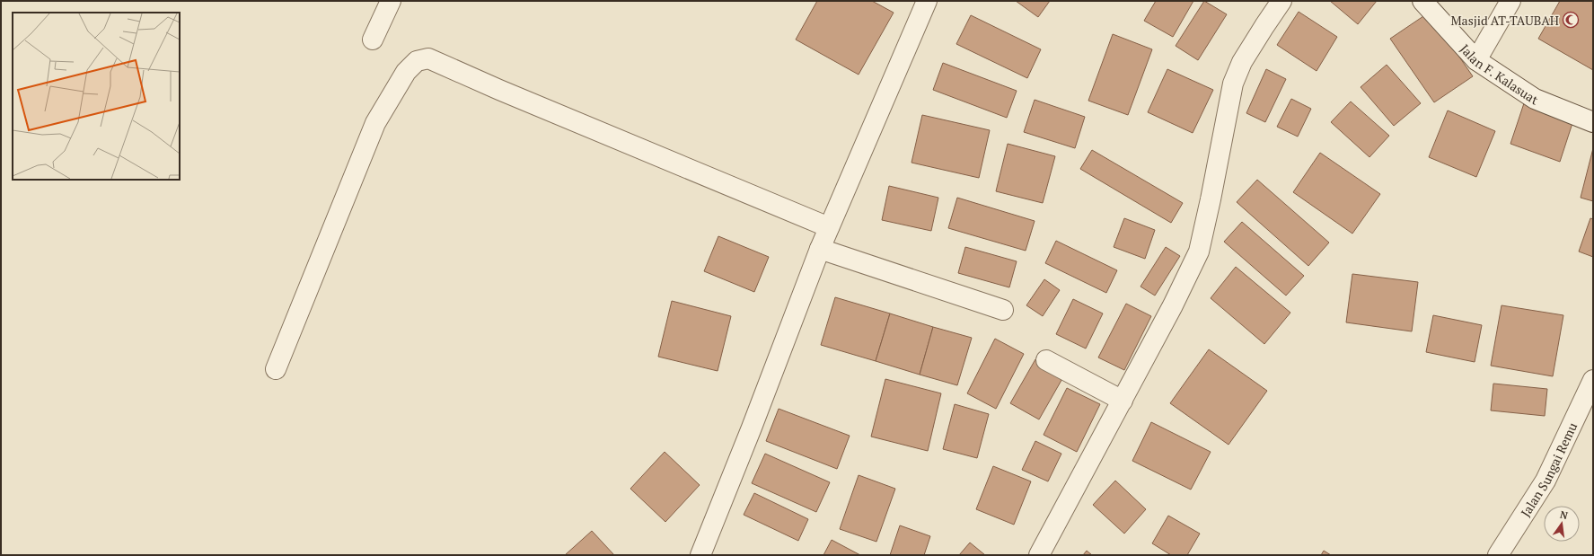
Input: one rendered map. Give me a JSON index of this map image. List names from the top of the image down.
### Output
{
  "streets": {
    "street": ["Jalan F. Kalasuat", "Jalan Sungai Remu"]
  },
  "places": {
    "mosque": ["Masjid AT-TAUBAH"]
  },
  "north": "top"
}
